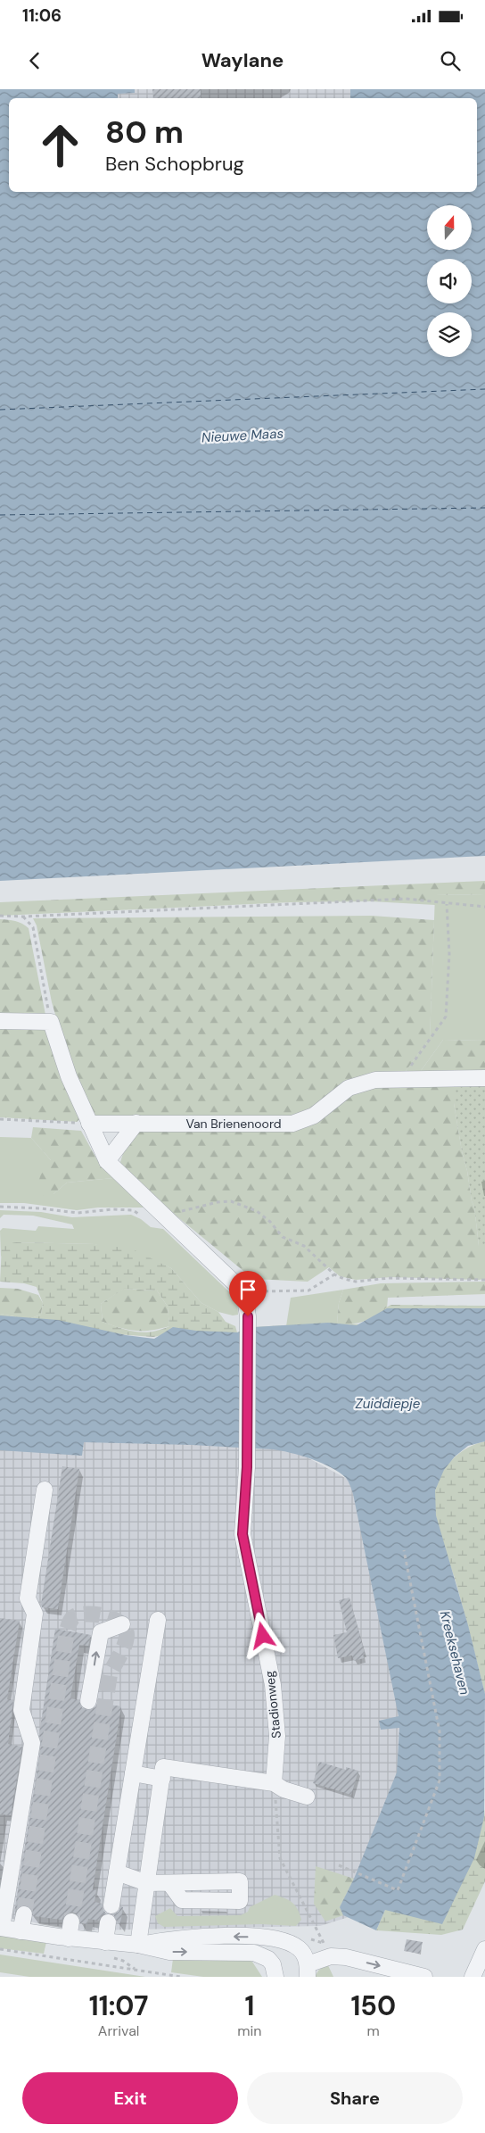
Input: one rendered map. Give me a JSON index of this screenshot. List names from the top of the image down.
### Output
{
  "streets": {
    "street": ["Van Brienenoord", "Stadionweg"]
  },
  "water": ["Nieuwe Maas", "Zuiddiepje", "Kreeksehaven"],
  "north": "top",
  "page": {
    "status": "11:06",
    "header": "Waylane",
    "turn": ["80 m", "Ben Schopbrug"],
    "eta": [
      "11:07",
      "Arrival",
      "1",
      "min",
      "150",
      "m"
    ],
    "buttons": ["Exit", "Share"]
  }
}
